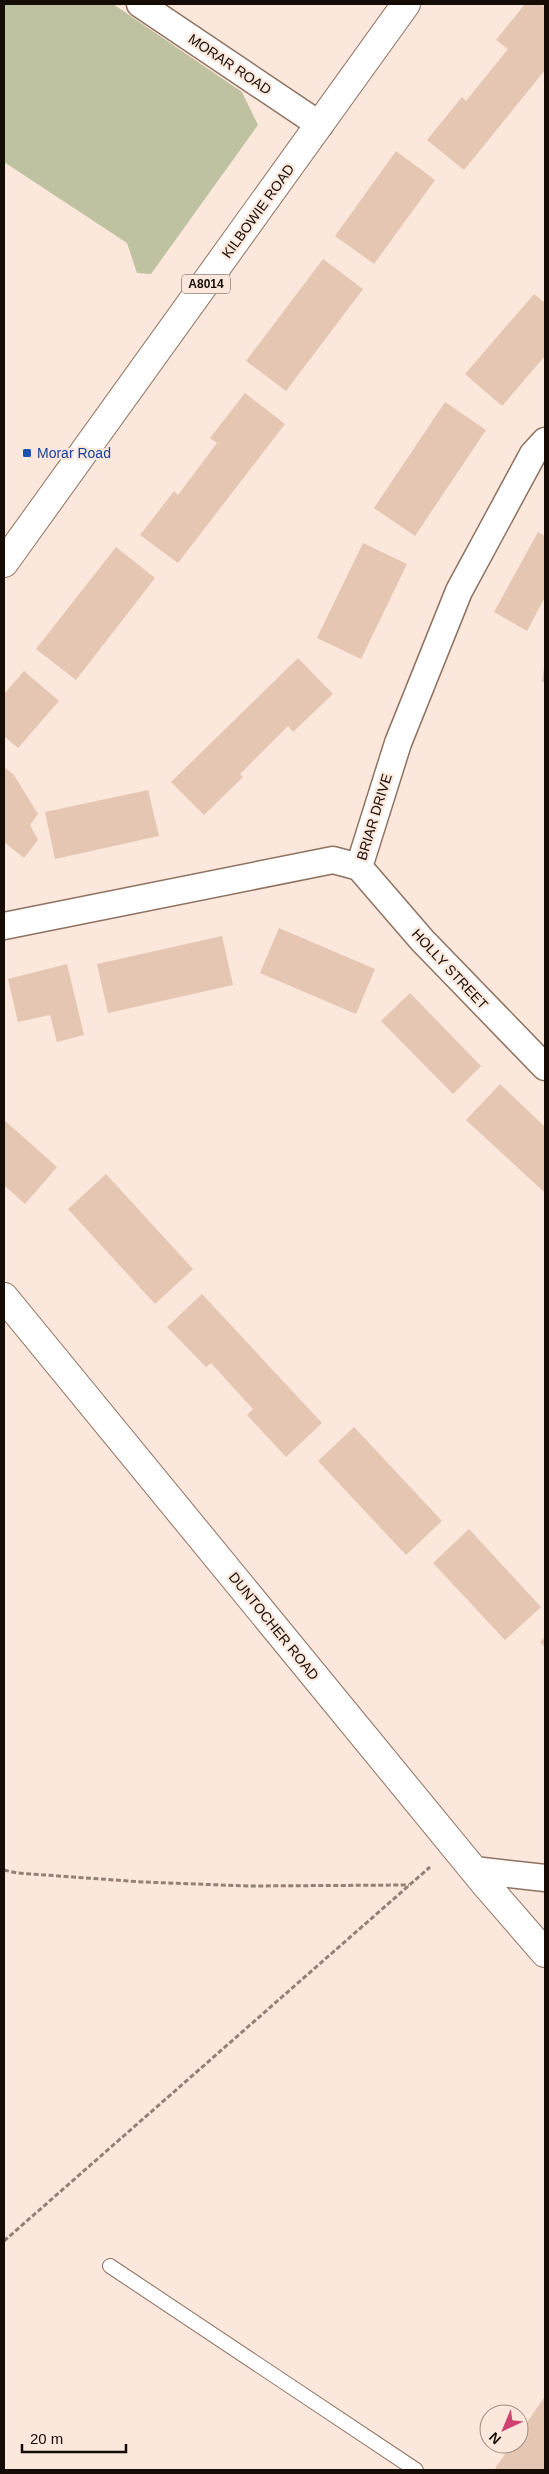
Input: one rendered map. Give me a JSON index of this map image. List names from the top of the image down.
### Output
{
  "streets": {
    "main road": ["KILBOWIE ROAD", "A8014", "DUNTOCHER ROAD"],
    "street": ["MORAR ROAD", "BRIAR DRIVE", "HOLLY STREET"]
  },
  "crossings": [
    ["MORAR ROAD", "KILBOWIE ROAD"],
    ["BRIAR DRIVE", "HOLLY STREET"]
  ],
  "places": {
    "transit": ["Morar Road"]
  },
  "scale_bar": "20 m",
  "north": "bottom left"
}
